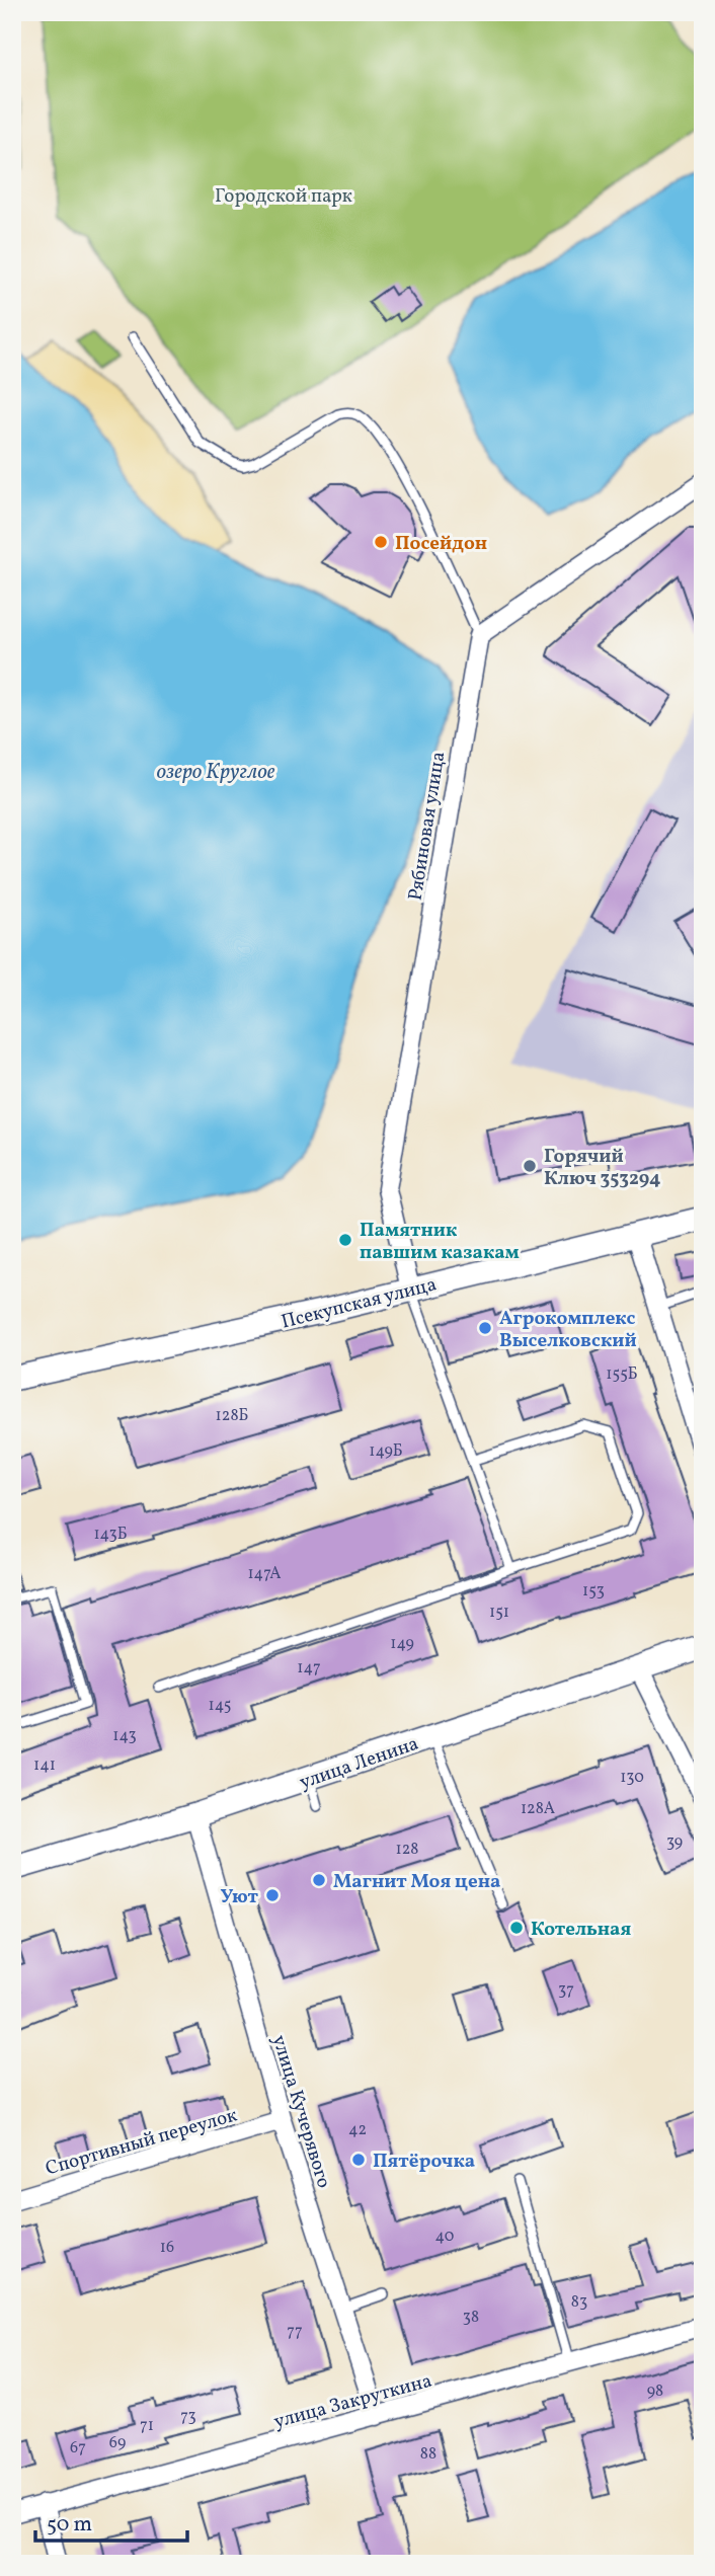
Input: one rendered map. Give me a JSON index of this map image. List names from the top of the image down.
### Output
{
  "streets": {
    "street": [
      "Рябиновая улица",
      "Псекупская улица",
      "улица Ленина",
      "улица Кучерявого",
      "Спортивный переулок",
      "улица Закруткина"
    ]
  },
  "crossings": [
    ["Рябиновая улица", "Псекупская улица"],
    ["улица Ленина", "улица Кучерявого"],
    ["улица Кучерявого", "Спортивный переулок"],
    ["улица Кучерявого", "улица Закруткина"]
  ],
  "water": ["озеро Круглое"],
  "parks": ["Городской парк"],
  "places": [
    "Посейдон",
    "Горячий Ключ 353294",
    "Памятник павшим казакам",
    "Агрокомплекс Выселковский",
    "Магнит Моя цена",
    "Уют",
    "Котельная",
    "Пятёрочка"
  ],
  "house_numbers": [
    "155Б",
    "128Б",
    "149Б",
    "143Б",
    "147А",
    "153",
    "151",
    "149",
    "147",
    "145",
    "143",
    "141",
    "130",
    "128А",
    "39",
    "128",
    "37",
    "42",
    "40",
    "16",
    "83",
    "38",
    "77",
    "98",
    "73",
    "71",
    "69",
    "67",
    "88"
  ],
  "scale_bar": "50 m"
}
